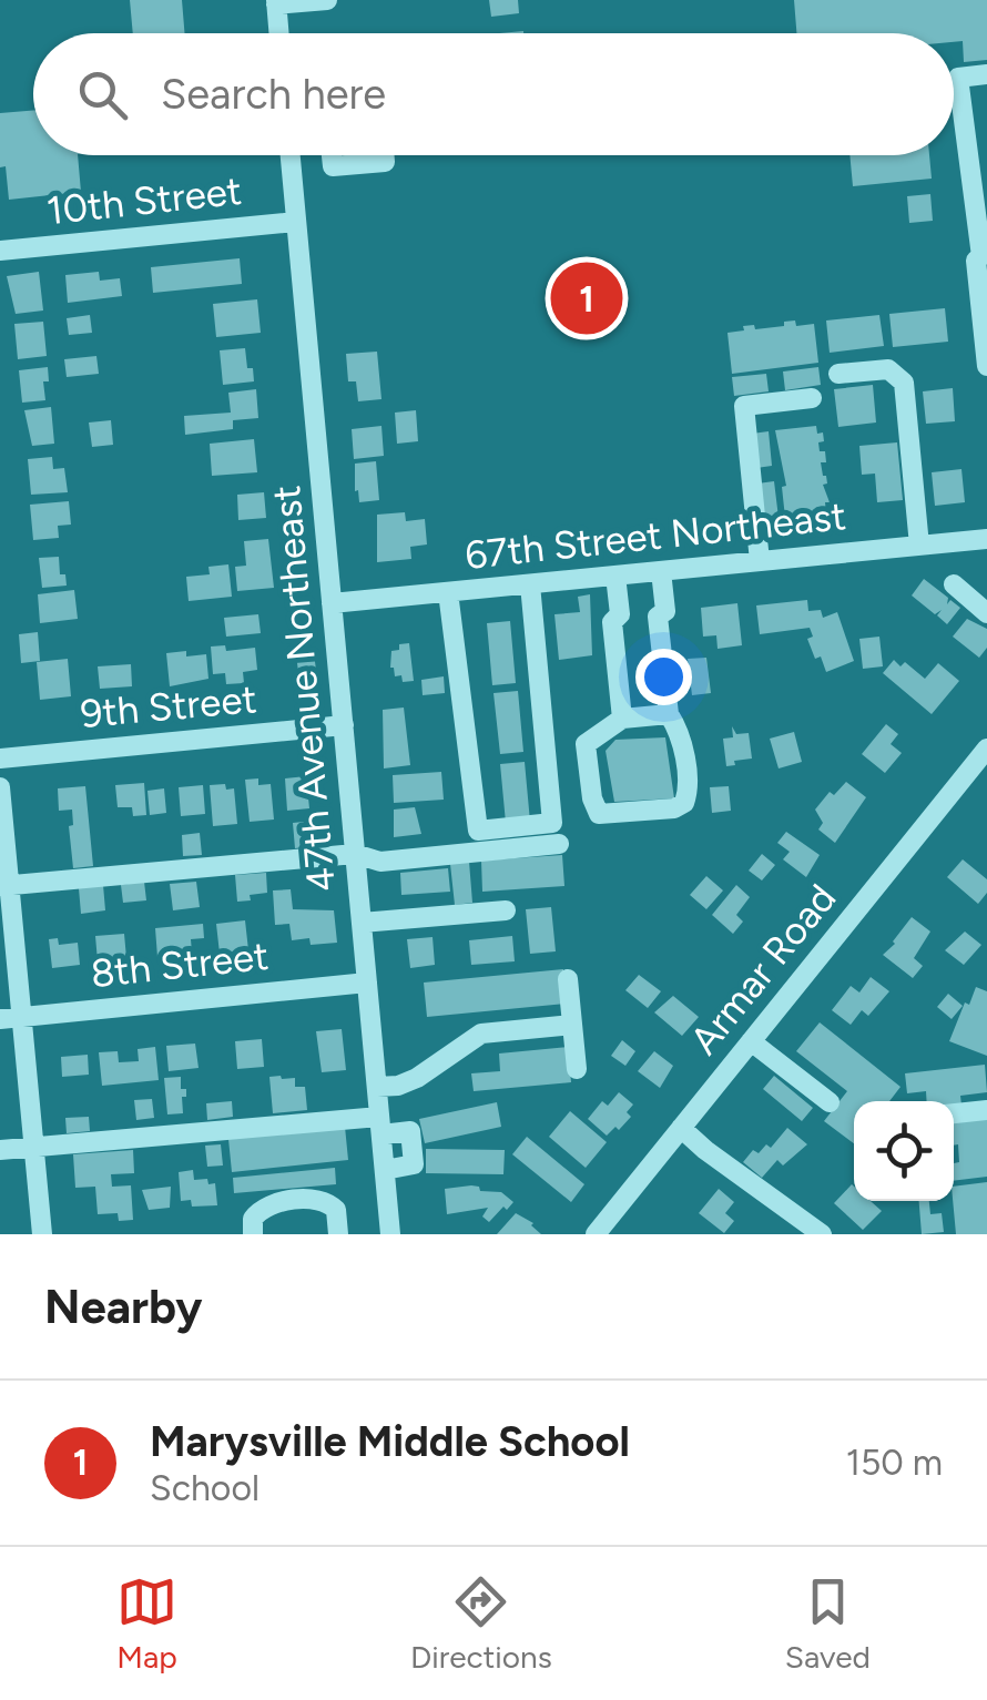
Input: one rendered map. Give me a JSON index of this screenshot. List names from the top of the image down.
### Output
{
  "streets": {
    "street": [
      "10th Street",
      "67th Street Northeast",
      "47th Avenue Northeast",
      "9th Street",
      "8th Street",
      "Armar Road"
    ]
  },
  "crossings": [
    ["10th Street", "47th Avenue Northeast"],
    ["67th Street Northeast", "47th Avenue Northeast"],
    ["47th Avenue Northeast", "9th Street"],
    ["47th Avenue Northeast", "8th Street"]
  ],
  "page": {
    "search": "Search here",
    "pins": "1",
    "heading": "Nearby",
    "list": [
      {
        "mark": "1",
        "name": "Marysville Middle School",
        "note": "School",
        "value": "150 m"
      }
    ],
    "nav": ["Map", "Directions", "Saved"]
  }
}
